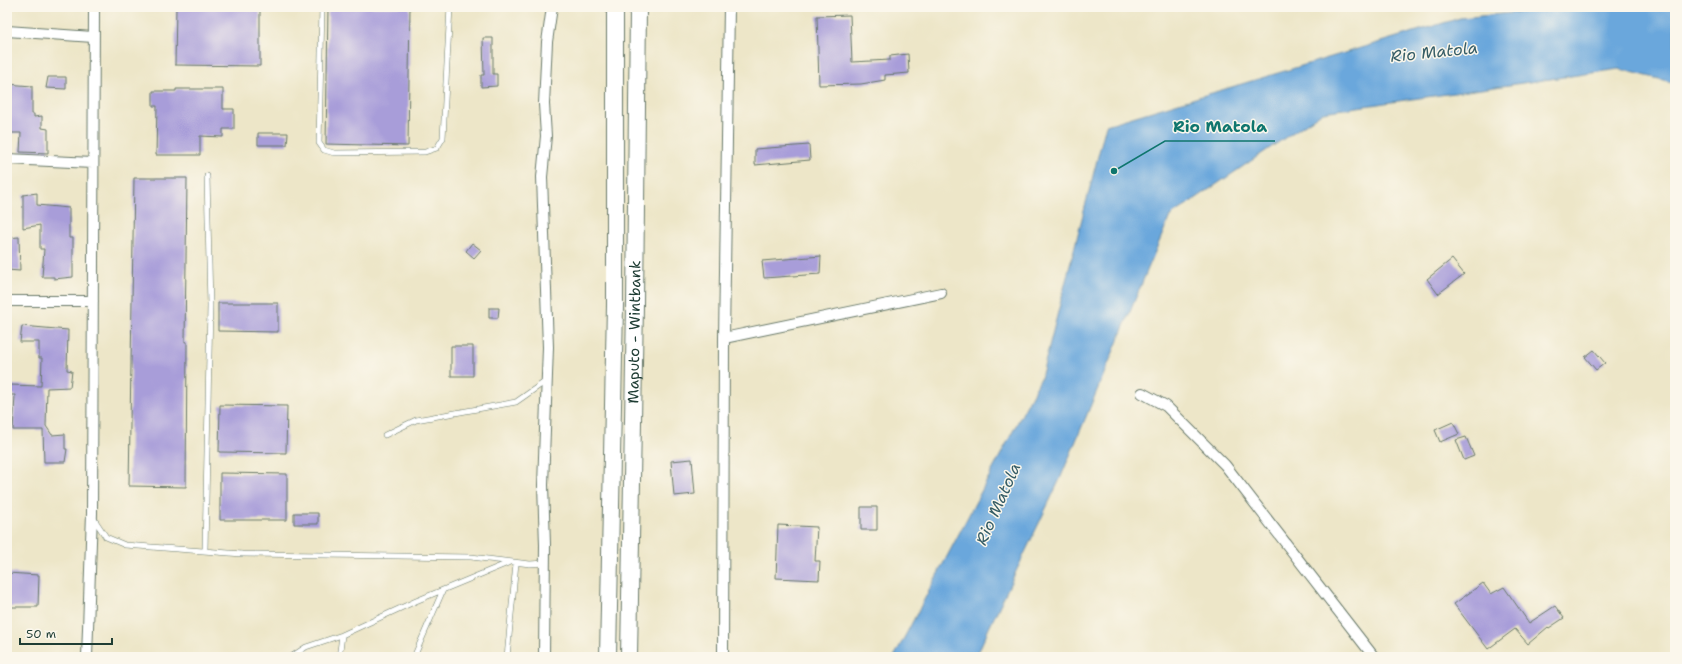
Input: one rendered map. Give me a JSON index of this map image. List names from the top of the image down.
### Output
{
  "streets": {
    "highway": ["Maputo - Wintbank"]
  },
  "water": ["Rio Matola"],
  "places": ["Rio Matola"],
  "scale_bar": "50 m"
}
